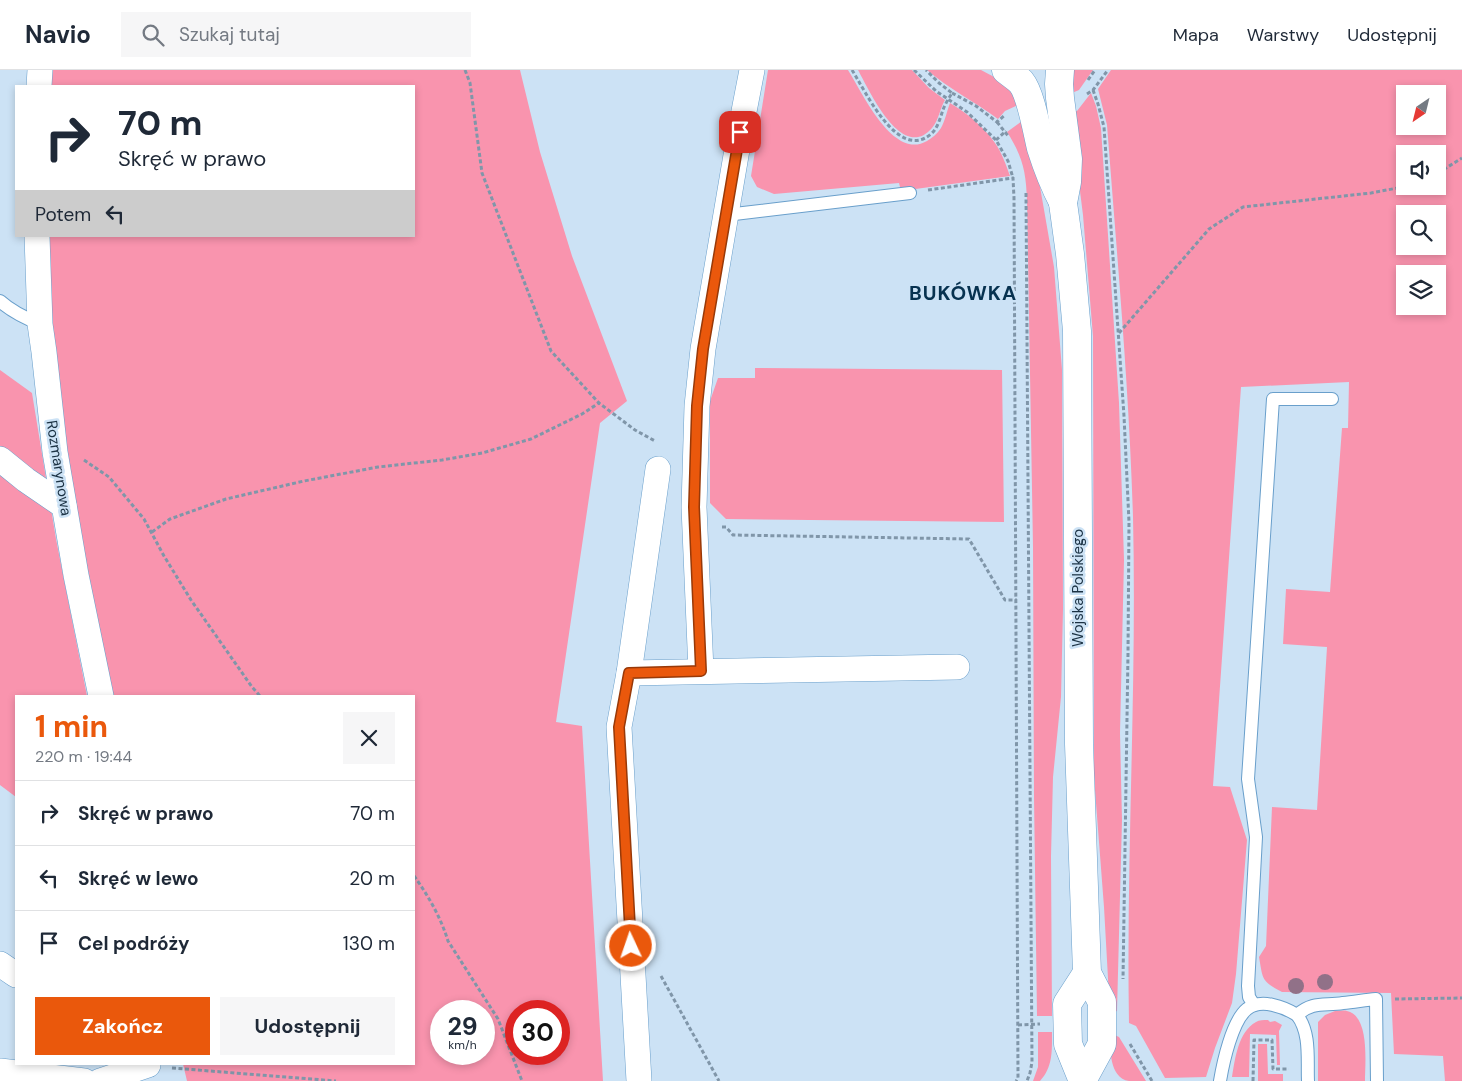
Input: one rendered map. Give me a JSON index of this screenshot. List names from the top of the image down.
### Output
{
  "streets": {
    "main road": ["Wojska Polskiego"],
    "street": ["Rozmarynowa"]
  },
  "districts": ["BUKÓWKA"],
  "north": "bottom left",
  "page": {
    "header": "Navio",
    "search": "Szukaj tutaj",
    "nav": ["Mapa", "Warstwy", "Udostępnij"],
    "turn": ["70 m", "Skręć w prawo"],
    "then": "Potem",
    "heading": ["1 min", "220 m · 19:44"],
    "list": [
      {
        "name": "Skręć w prawo",
        "value": "70 m"
      },
      {
        "name": "Skręć w lewo",
        "value": "20 m"
      },
      {
        "name": "Cel podróży",
        "value": "130 m"
      }
    ],
    "buttons": ["Zakończ", "Udostępnij"],
    "speed": "29 km/h",
    "limit": "30"
  }
}
